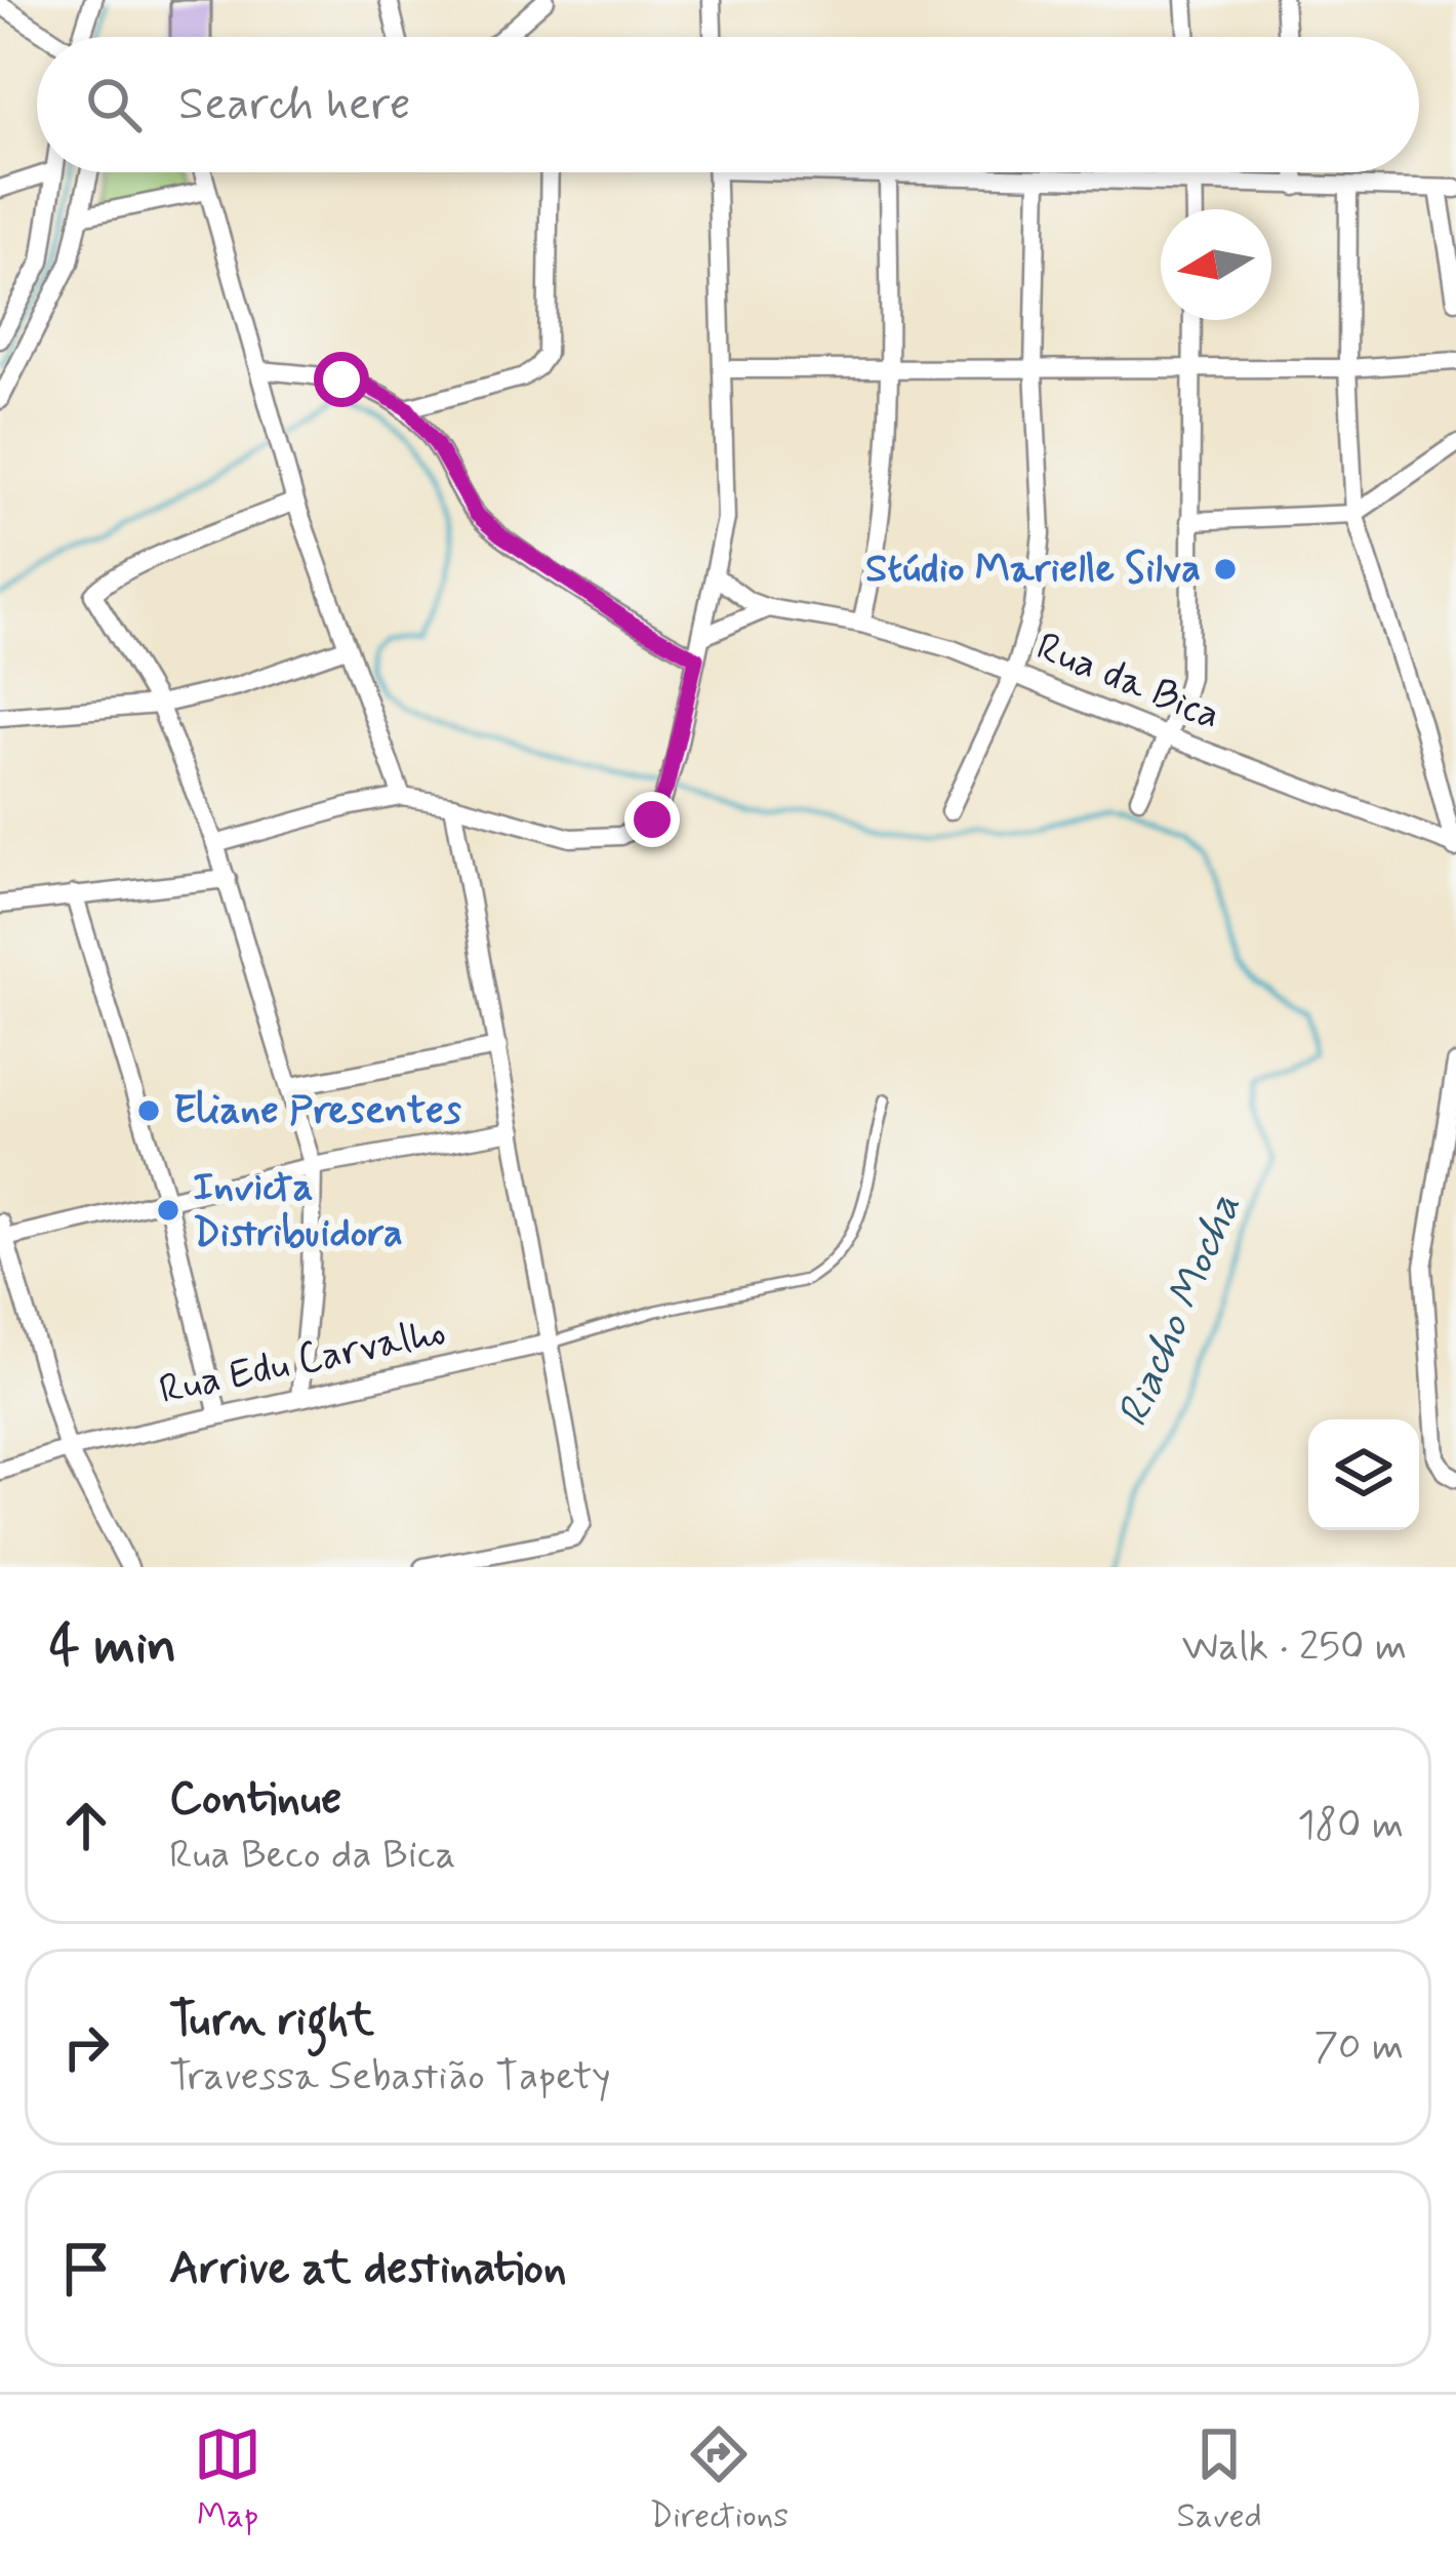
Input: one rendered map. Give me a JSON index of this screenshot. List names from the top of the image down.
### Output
{
  "streets": {
    "street": ["Rua da Bica", "Rua Edu Carvalho"]
  },
  "water": ["Riacho Mocha"],
  "places": ["Stúdio Marielle Silva", "Eliane Presentes", "Invicta Distribuidora"],
  "north": "left",
  "page": {
    "search": "Search here",
    "heading": ["4 min", "Walk · 250 m"],
    "list": [
      ["Continue", "Rua Beco da Bica", "180 m"],
      ["Turn right", "Travessa Sebastião Tapety", "70 m"],
      "Arrive at destination"
    ],
    "nav": ["Map", "Directions", "Saved"]
  }
}
